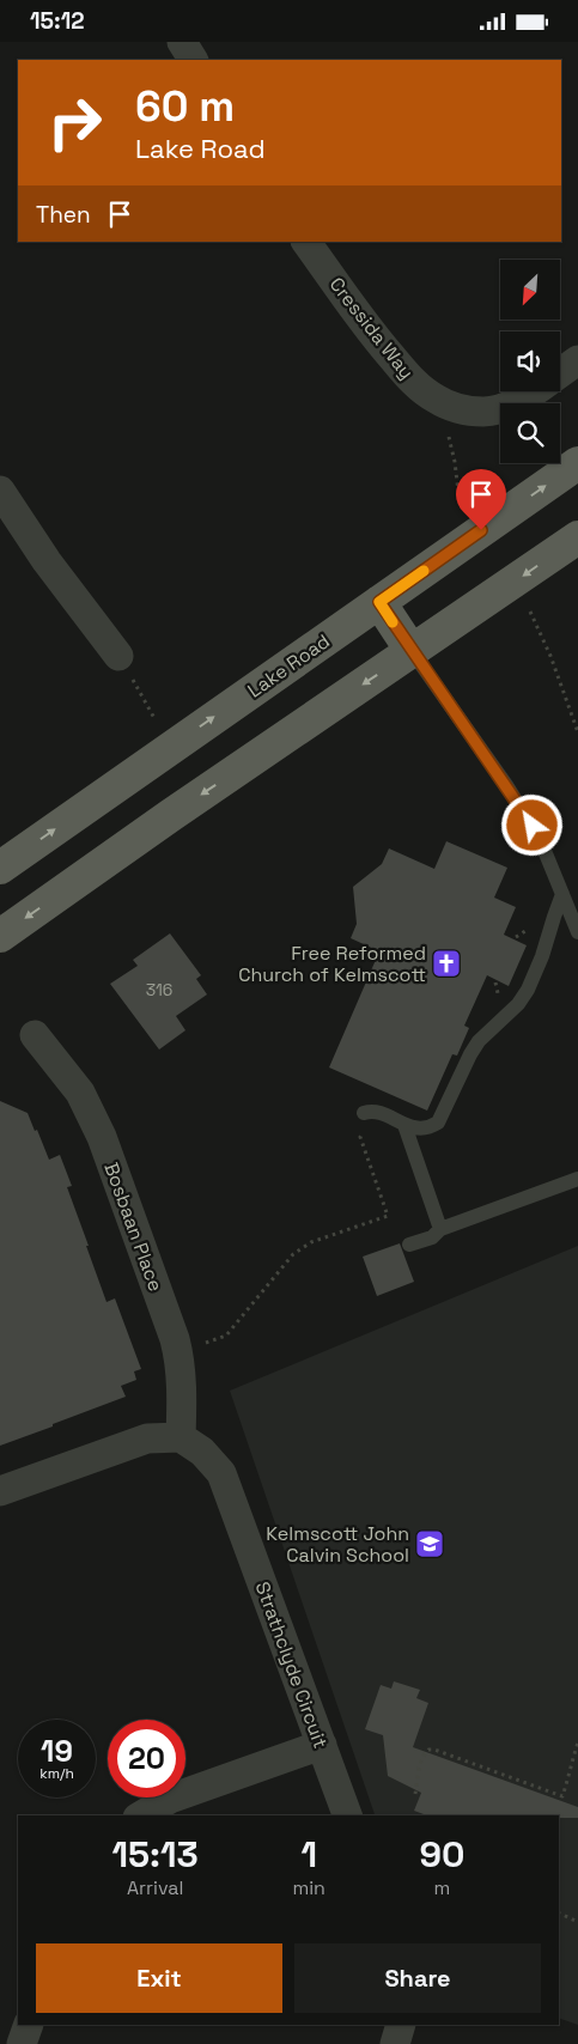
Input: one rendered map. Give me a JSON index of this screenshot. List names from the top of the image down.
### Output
{
  "streets": {
    "main road": ["Lake Road"],
    "street": ["Cressida Way", "Bosbaan Place", "Strathclyde Circuit"]
  },
  "crossings": [
    ["Bosbaan Place", "Strathclyde Circuit"]
  ],
  "places": {
    "church": ["Free Reformed Church of Kelmscott"],
    "school or university": ["Kelmscott John Calvin School"]
  },
  "house_numbers": ["316"],
  "north": "bottom left",
  "page": {
    "status": "15:12",
    "turn": ["60 m", "Lake Road"],
    "then": "Then",
    "speed": "19 km/h",
    "limit": "20",
    "eta": [
      "15:13",
      "Arrival",
      "1",
      "min",
      "90",
      "m"
    ],
    "buttons": ["Exit", "Share"]
  }
}
